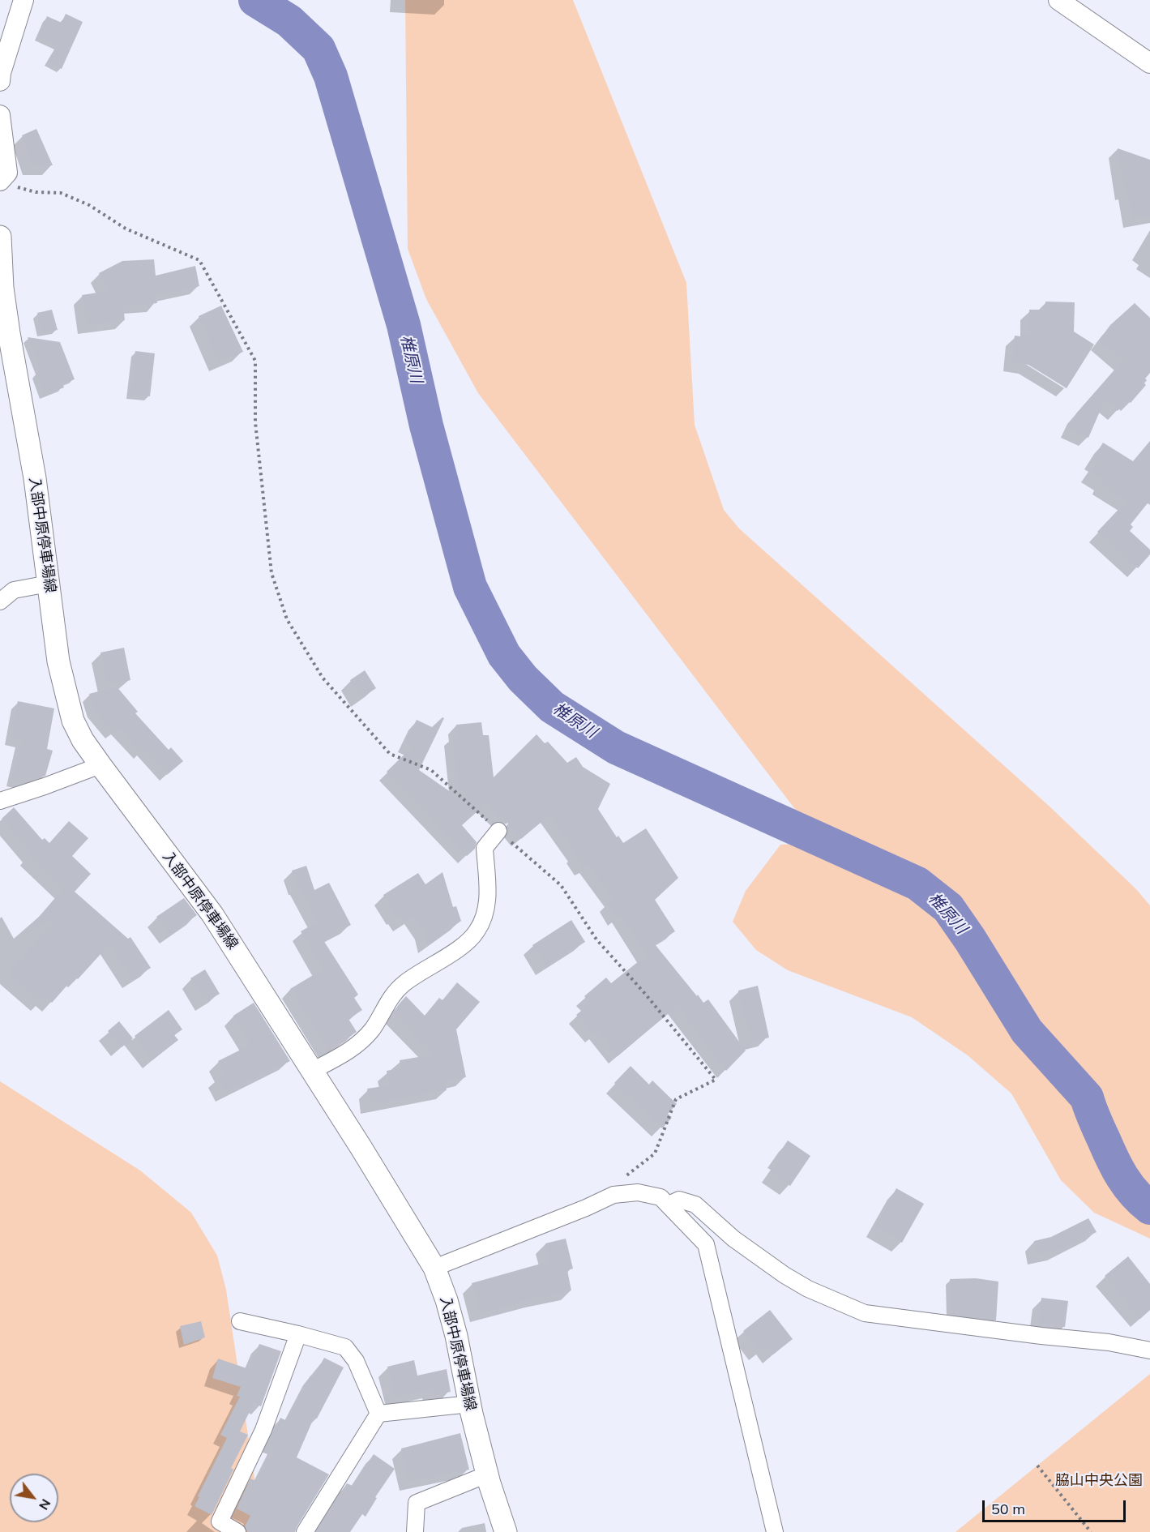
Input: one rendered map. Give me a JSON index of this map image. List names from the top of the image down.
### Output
{
  "streets": {
    "main road": ["入部中原停車場線"]
  },
  "water": ["椎原川"],
  "parks": ["脇山中央公園"],
  "scale_bar": "50 m",
  "north": "bottom right"
}
